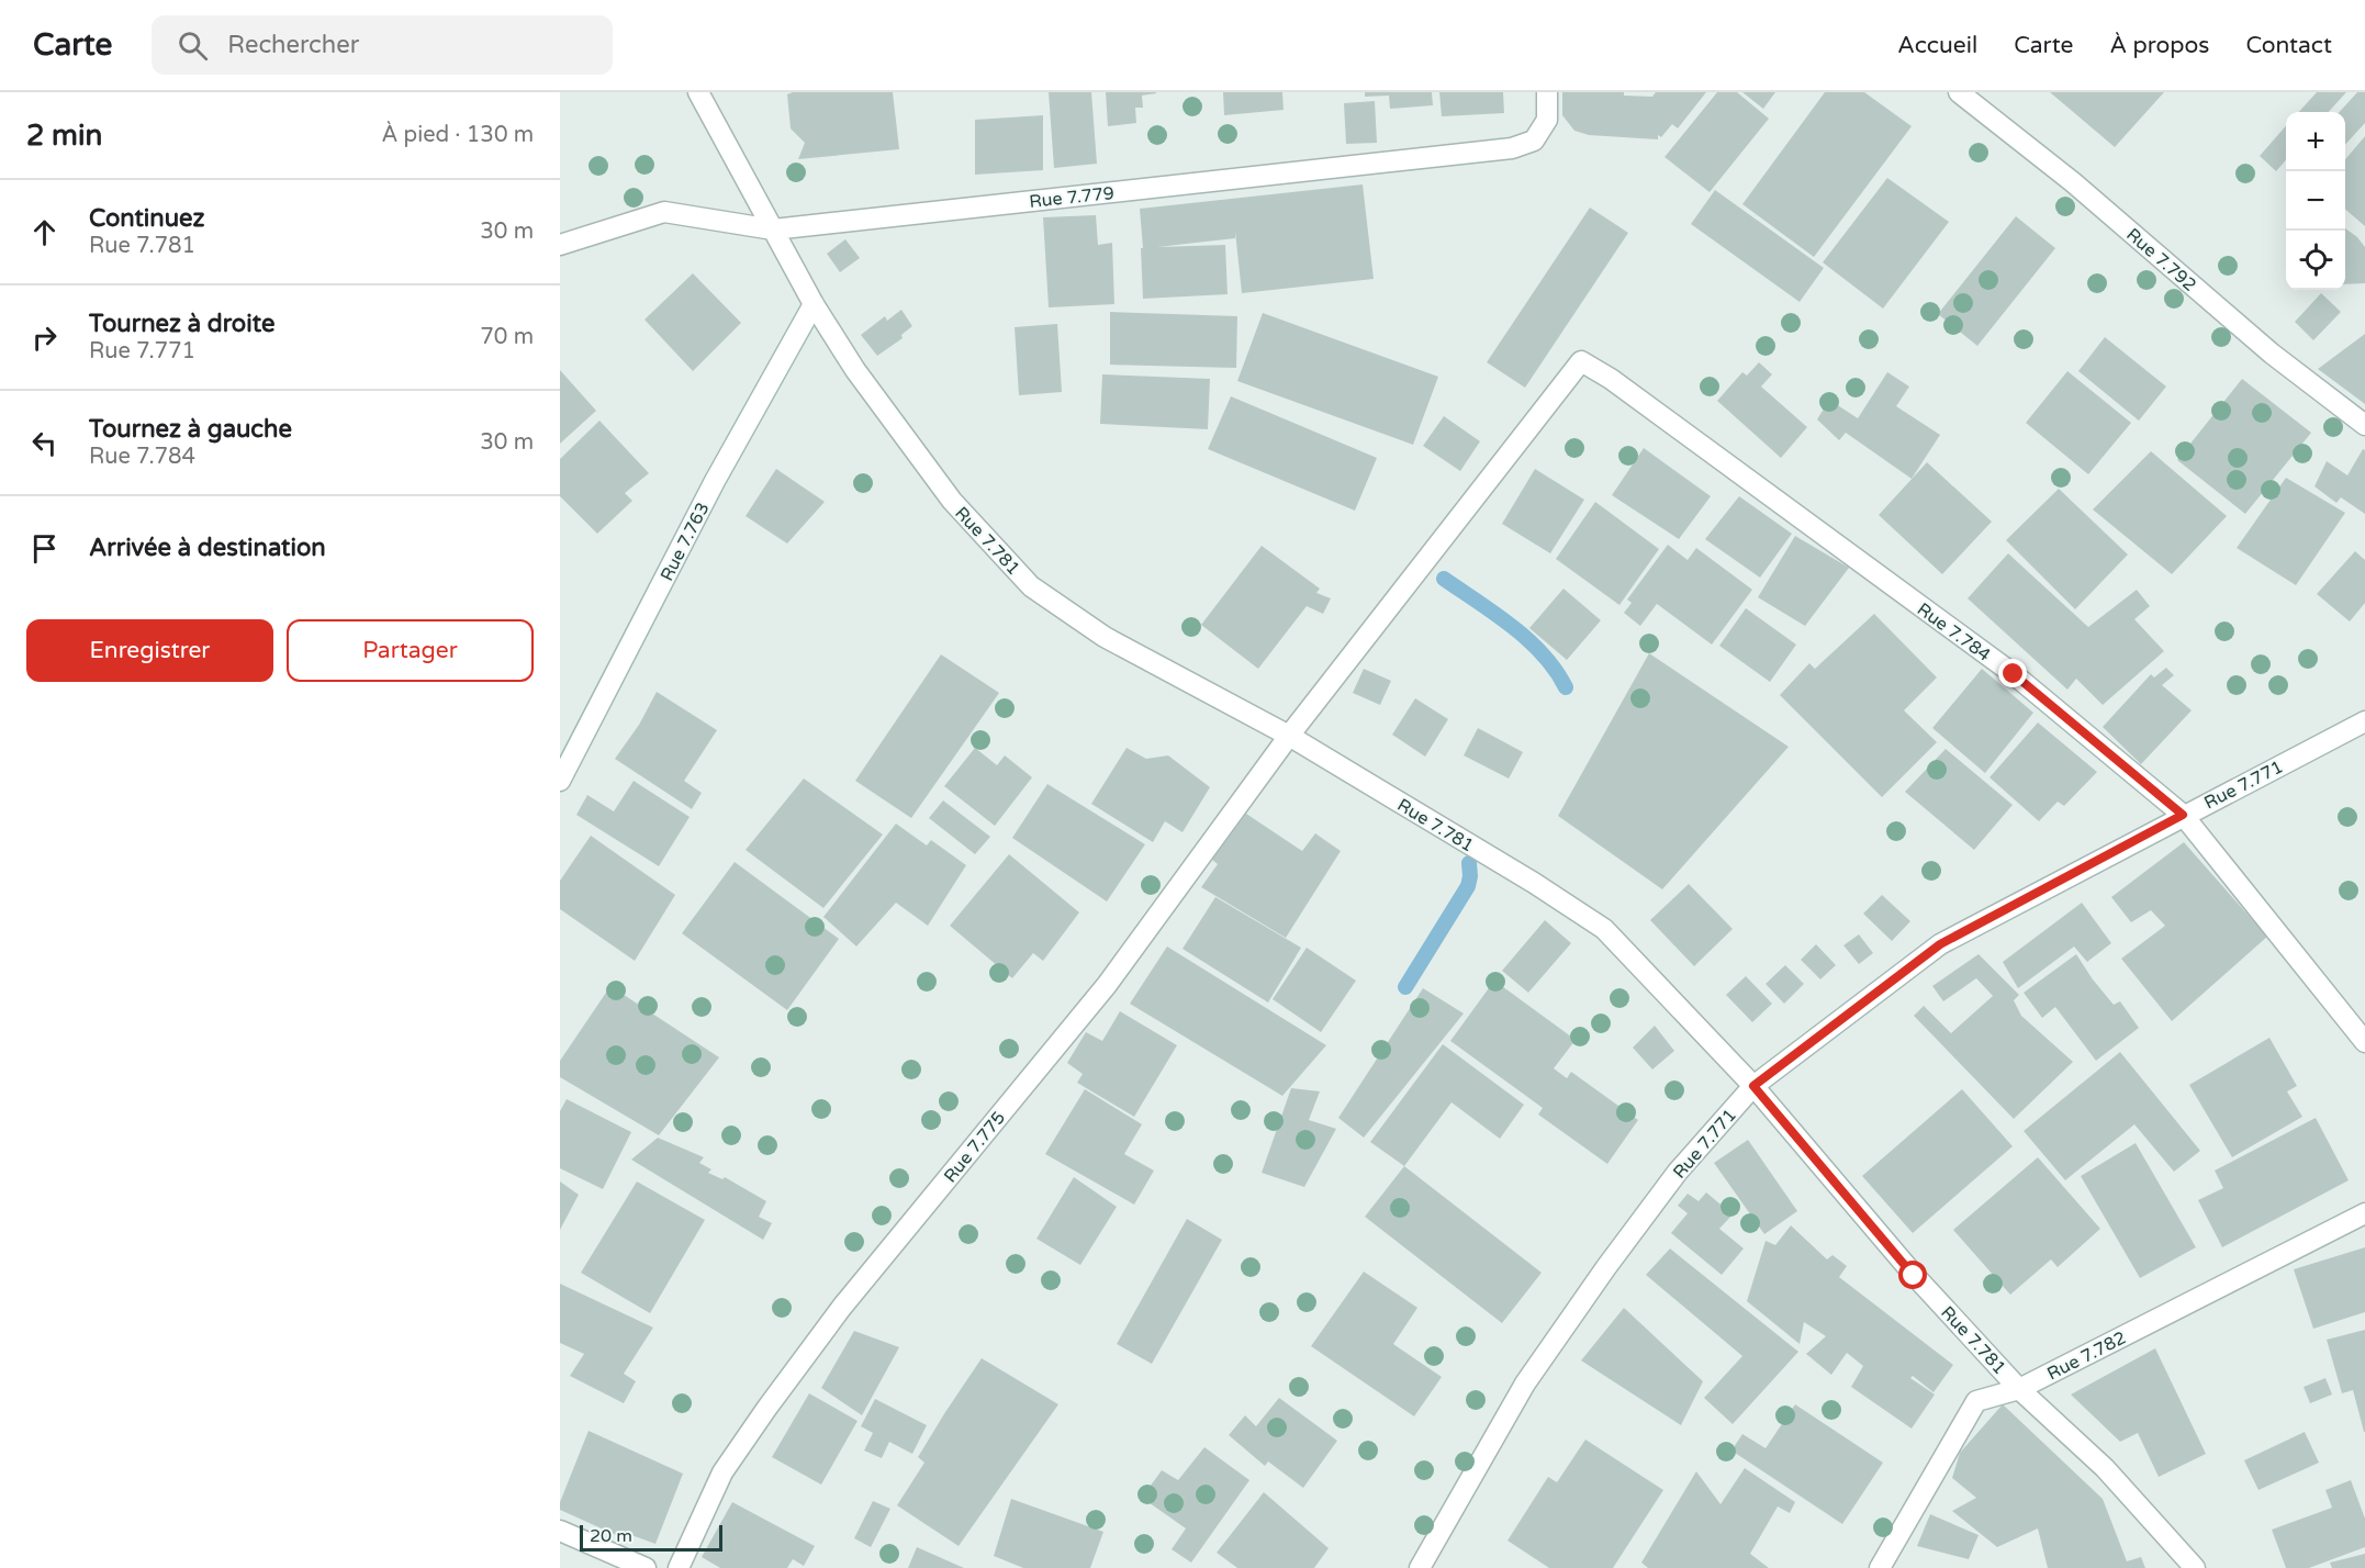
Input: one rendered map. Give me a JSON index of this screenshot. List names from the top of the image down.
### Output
{
  "streets": {
    "street": [
      "Rue 7.779",
      "Rue 7.792",
      "Rue 7.781",
      "Rue 7.763",
      "Rue 7.784",
      "Rue 7.771",
      "Rue 7.775",
      "Rue 7.782"
    ]
  },
  "crossings": [
    ["Rue 7.779", "Rue 7.781"],
    ["Rue 7.781", "Rue 7.763"],
    ["Rue 7.781", "Rue 7.784"],
    ["Rue 7.781", "Rue 7.771"],
    ["Rue 7.781", "Rue 7.775"],
    ["Rue 7.781", "Rue 7.782"],
    ["Rue 7.784", "Rue 7.771"],
    ["Rue 7.784", "Rue 7.775"]
  ],
  "scale_bar": "20 m",
  "page": {
    "header": "Carte",
    "search": "Rechercher",
    "nav": [
      "Accueil",
      "Carte",
      "À propos",
      "Contact"
    ],
    "heading": ["2 min", "À pied · 130 m"],
    "map_buttons": ["+", "−"],
    "list": [
      ["Continuez", "Rue 7.781", "30 m"],
      ["Tournez à droite", "Rue 7.771", "70 m"],
      ["Tournez à gauche", "Rue 7.784", "30 m"],
      "Arrivée à destination"
    ],
    "buttons": ["Enregistrer", "Partager"],
    "scale": "20 m"
  }
}
